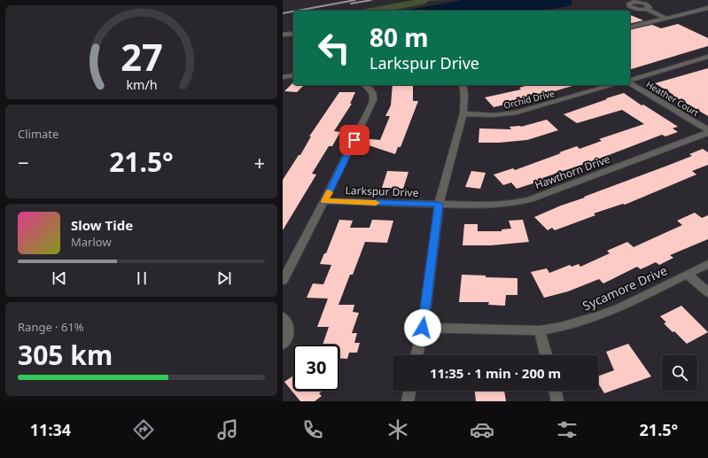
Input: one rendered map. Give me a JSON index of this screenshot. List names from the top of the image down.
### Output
{
  "streets": {
    "street": [
      "Heather Court",
      "Orchid Drive",
      "Hawthorn Drive",
      "Larkspur Drive",
      "Sycamore Drive"
    ]
  },
  "crossings": [
    ["Hawthorn Drive", "Larkspur Drive"]
  ],
  "page": {
    "turn": ["80 m", "Larkspur Drive"],
    "tile": [
      "Climate",
      ["Range · 61%", "305 km"]
    ],
    "heat": ["−", "21.5°", "+"],
    "song": ["Slow Tide", "Marlow"],
    "limit": "30",
    "trip": "11:35 · 1 min · 200 m",
    "tabs": ["11:34", "21.5°"],
    "gauge": ["27", "km/h"]
  }
}
